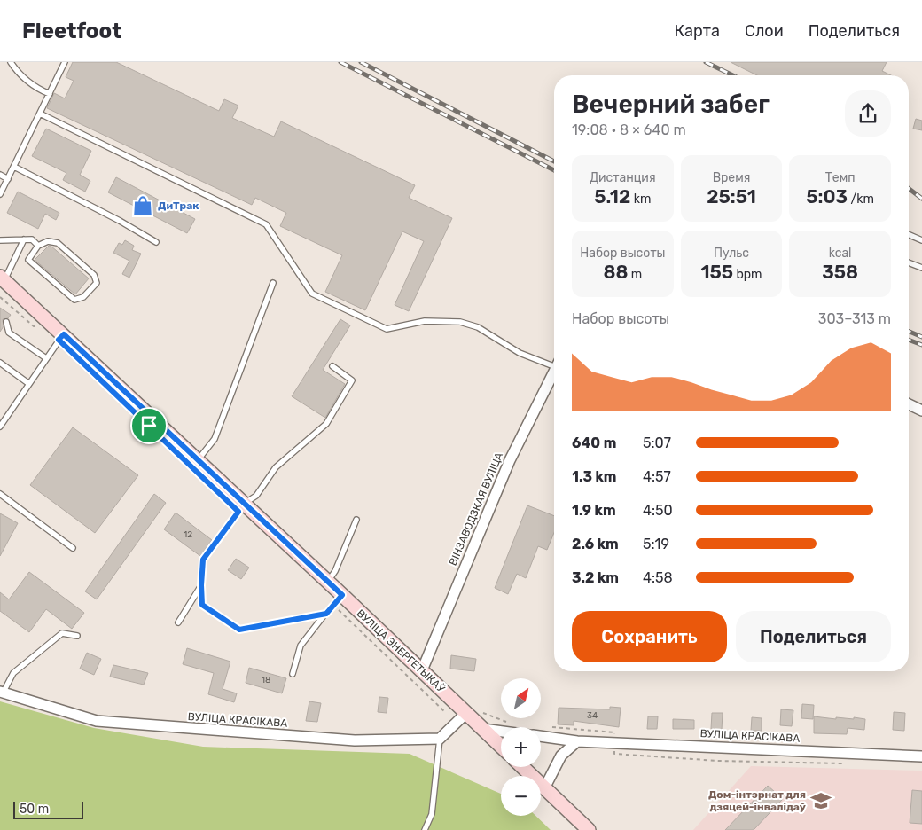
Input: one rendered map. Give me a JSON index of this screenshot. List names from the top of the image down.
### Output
{
  "streets": {
    "main road": ["ВУЛІЦА ЭНЕРГЕТЫКАЎ"],
    "street": ["ВІНЗАВОДЗКАЯ ВУЛІЦА", "ВУЛІЦА КРАСІКАВА"]
  },
  "crossings": [
    ["ВІНЗАВОДЗКАЯ ВУЛІЦА", "ВУЛІЦА ЭНЕРГЕТЫКАЎ"]
  ],
  "places": {
    "shop": ["ДиТрак"],
    "school or university": ["Дом-інтэрнат для дзяцей-інвалідаў"]
  },
  "house_numbers": ["12", "18", "34"],
  "scale_bar": "50 m",
  "north": "top right",
  "page": {
    "header": "Fleetfoot",
    "nav": ["Карта", "Слои", "Поделиться"],
    "heading": ["Вечерний забег", "19:08 · 8 × 640 m"],
    "stats": [
      ["Дистанция", "5.12 km"],
      ["Время", "25:51"],
      ["Темп", "5:03 /km"],
      ["Набор высоты", "88 m"],
      ["Пульс", "155 bpm"],
      ["kcal", "358"]
    ],
    "chart": ["Набор высоты", "303–313 m"],
    "list": [
      {
        "name": "640 m",
        "note": "5:07"
      },
      {
        "name": "1.3 km",
        "note": "4:57"
      },
      {
        "name": "1.9 km",
        "note": "4:50"
      },
      {
        "name": "2.6 km",
        "note": "5:19"
      },
      {
        "name": "3.2 km",
        "note": "4:58"
      }
    ],
    "buttons": ["Сохранить", "Поделиться"],
    "map_buttons": ["+", "−"],
    "scale": "50 m"
  }
}
